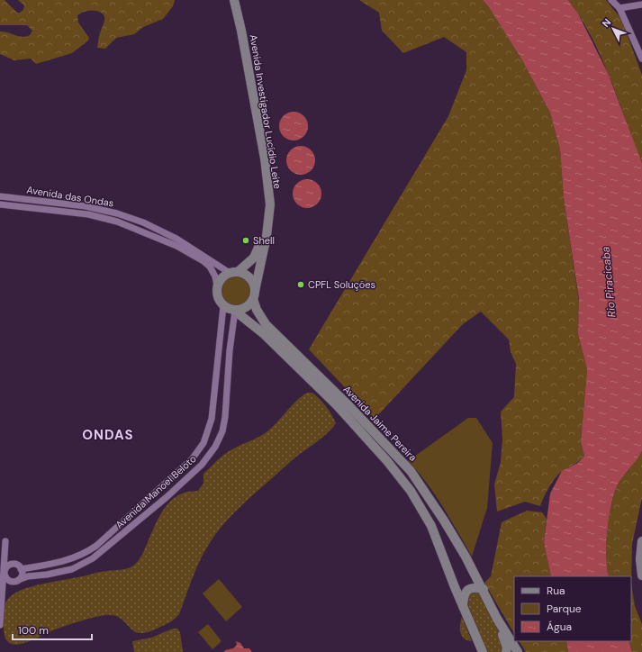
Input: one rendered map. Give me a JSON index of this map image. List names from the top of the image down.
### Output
{
  "streets": {
    "main road": ["Avenida Investigador Lucídio Leite", "Avenida Jaime Pereira"],
    "street": ["Avenida das Ondas", "Avenida Manoel Beloto"]
  },
  "crossings": [
    ["Avenida Investigador Lucídio Leite", "Avenida das Ondas"],
    ["Avenida Investigador Lucídio Leite", "Avenida Jaime Pereira"],
    ["Avenida Investigador Lucídio Leite", "Avenida Manoel Beloto"],
    ["Avenida das Ondas", "Avenida Jaime Pereira"],
    ["Avenida das Ondas", "Avenida Manoel Beloto"],
    ["Avenida Jaime Pereira", "Avenida Manoel Beloto"]
  ],
  "districts": ["ONDAS"],
  "water": ["Rio Piracicaba"],
  "places": ["Shell", "CPFL Soluções"],
  "legend": ["Rua", "Parque", "Água"],
  "scale_bar": "100 m",
  "north": "top left"
}
